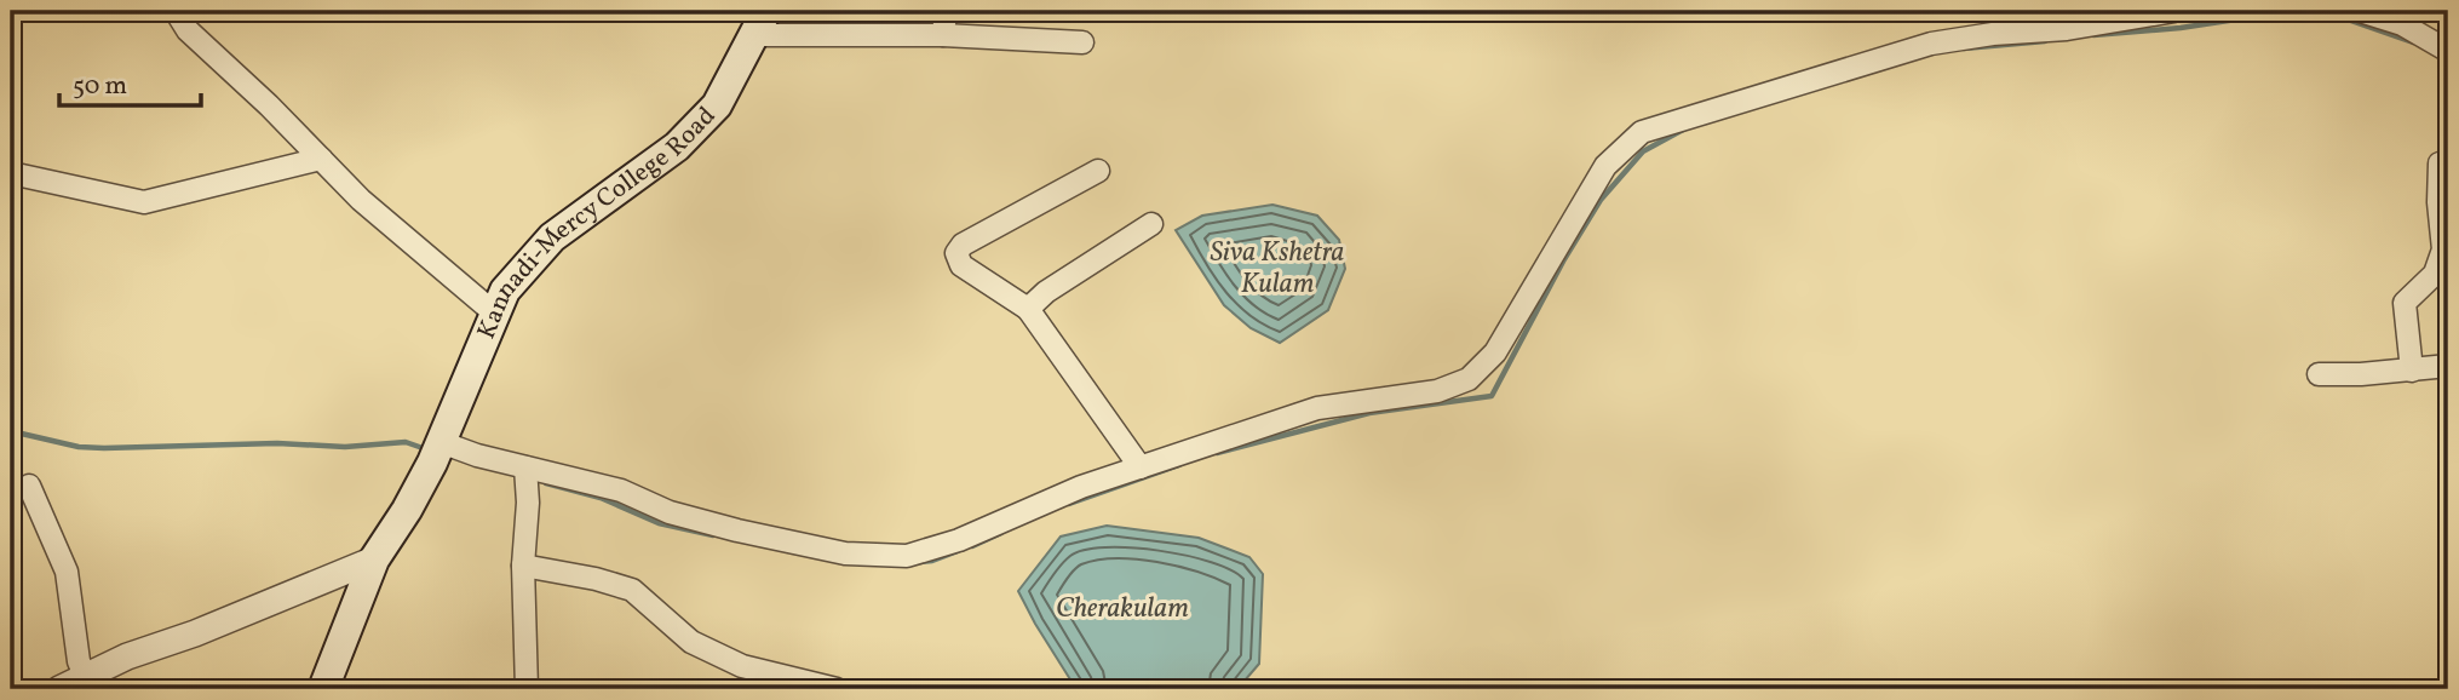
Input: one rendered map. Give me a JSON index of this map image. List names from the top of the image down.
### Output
{
  "streets": {
    "main road": ["Kannadi-Mercy College Road"]
  },
  "water": ["Siva Kshetra Kulam", "Cherakulam"],
  "scale_bar": "50 m"
}
